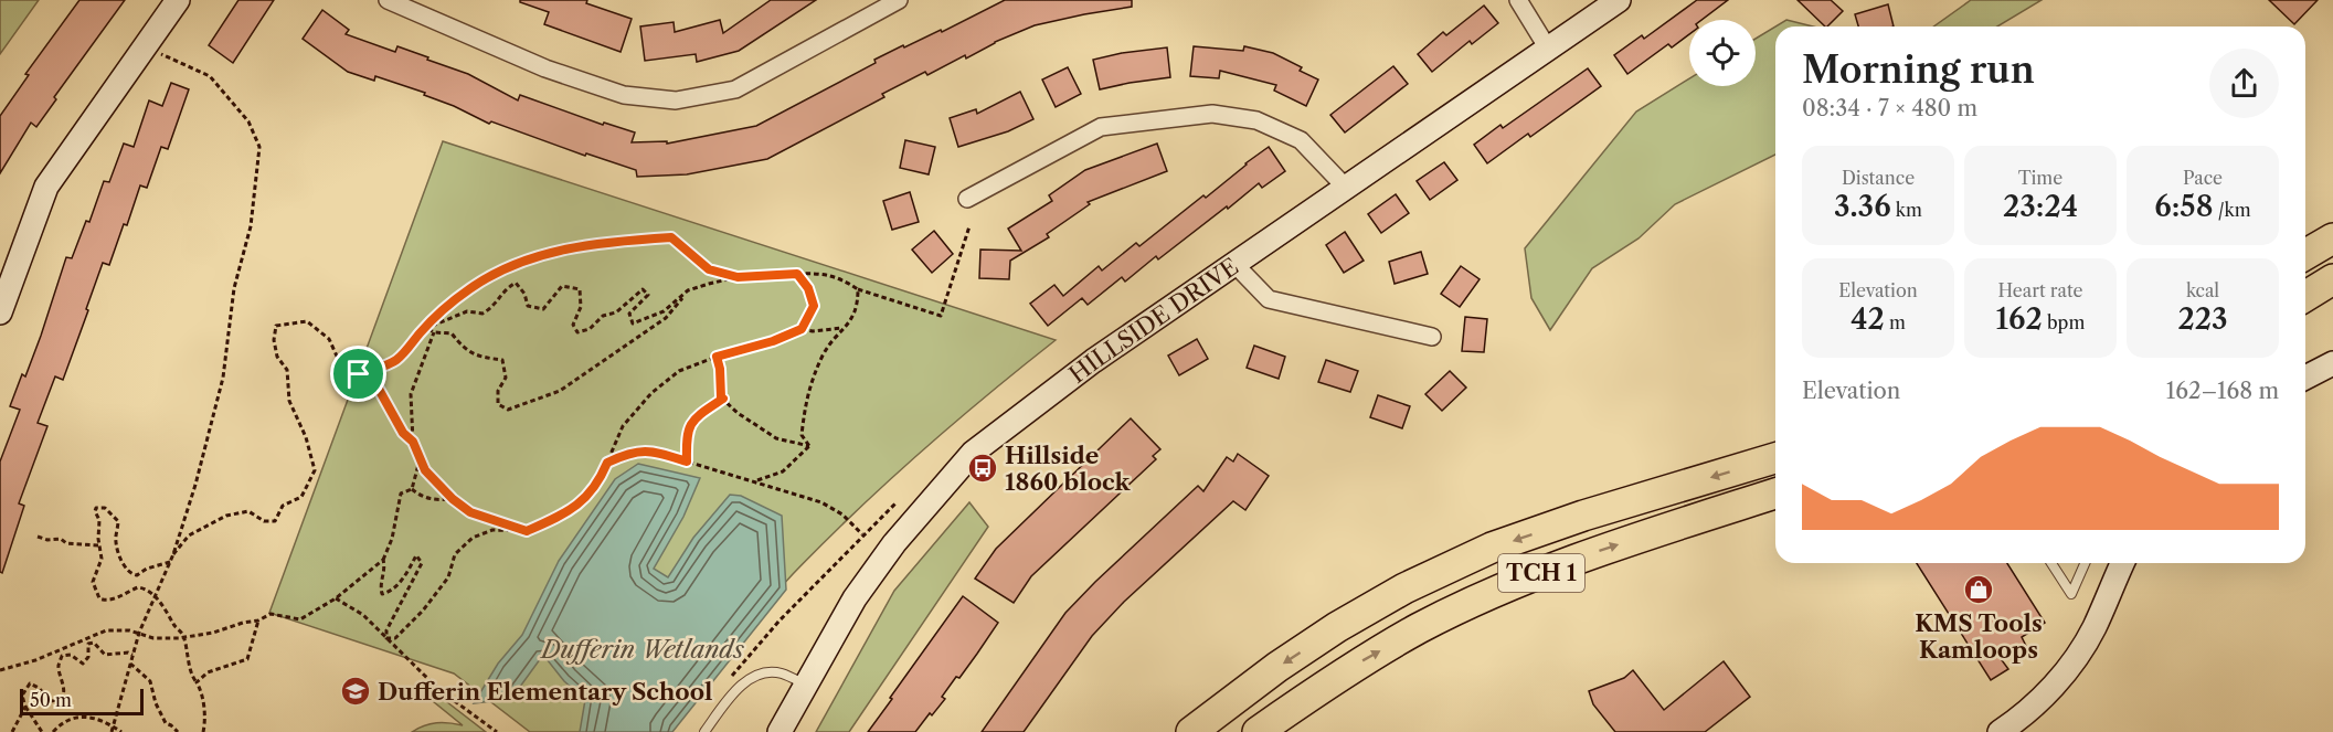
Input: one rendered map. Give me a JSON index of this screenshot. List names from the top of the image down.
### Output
{
  "streets": {
    "highway": ["TCH 1"],
    "street": ["HILLSIDE DRIVE"]
  },
  "water": ["Dufferin Wetlands"],
  "places": {
    "bus stop": ["Hillside 1860 block"],
    "shop": ["KMS Tools Kamloops"],
    "school or university": ["Dufferin Elementary School"]
  },
  "scale_bar": "50 m",
  "page": {
    "heading": ["Morning run", "08:34 · 7 × 480 m"],
    "stats": [
      ["Distance", "3.36 km"],
      ["Time", "23:24"],
      ["Pace", "6:58 /km"],
      ["Elevation", "42 m"],
      ["Heart rate", "162 bpm"],
      ["kcal", "223"]
    ],
    "chart": ["Elevation", "162–168 m"],
    "scale": "50 m"
  }
}
